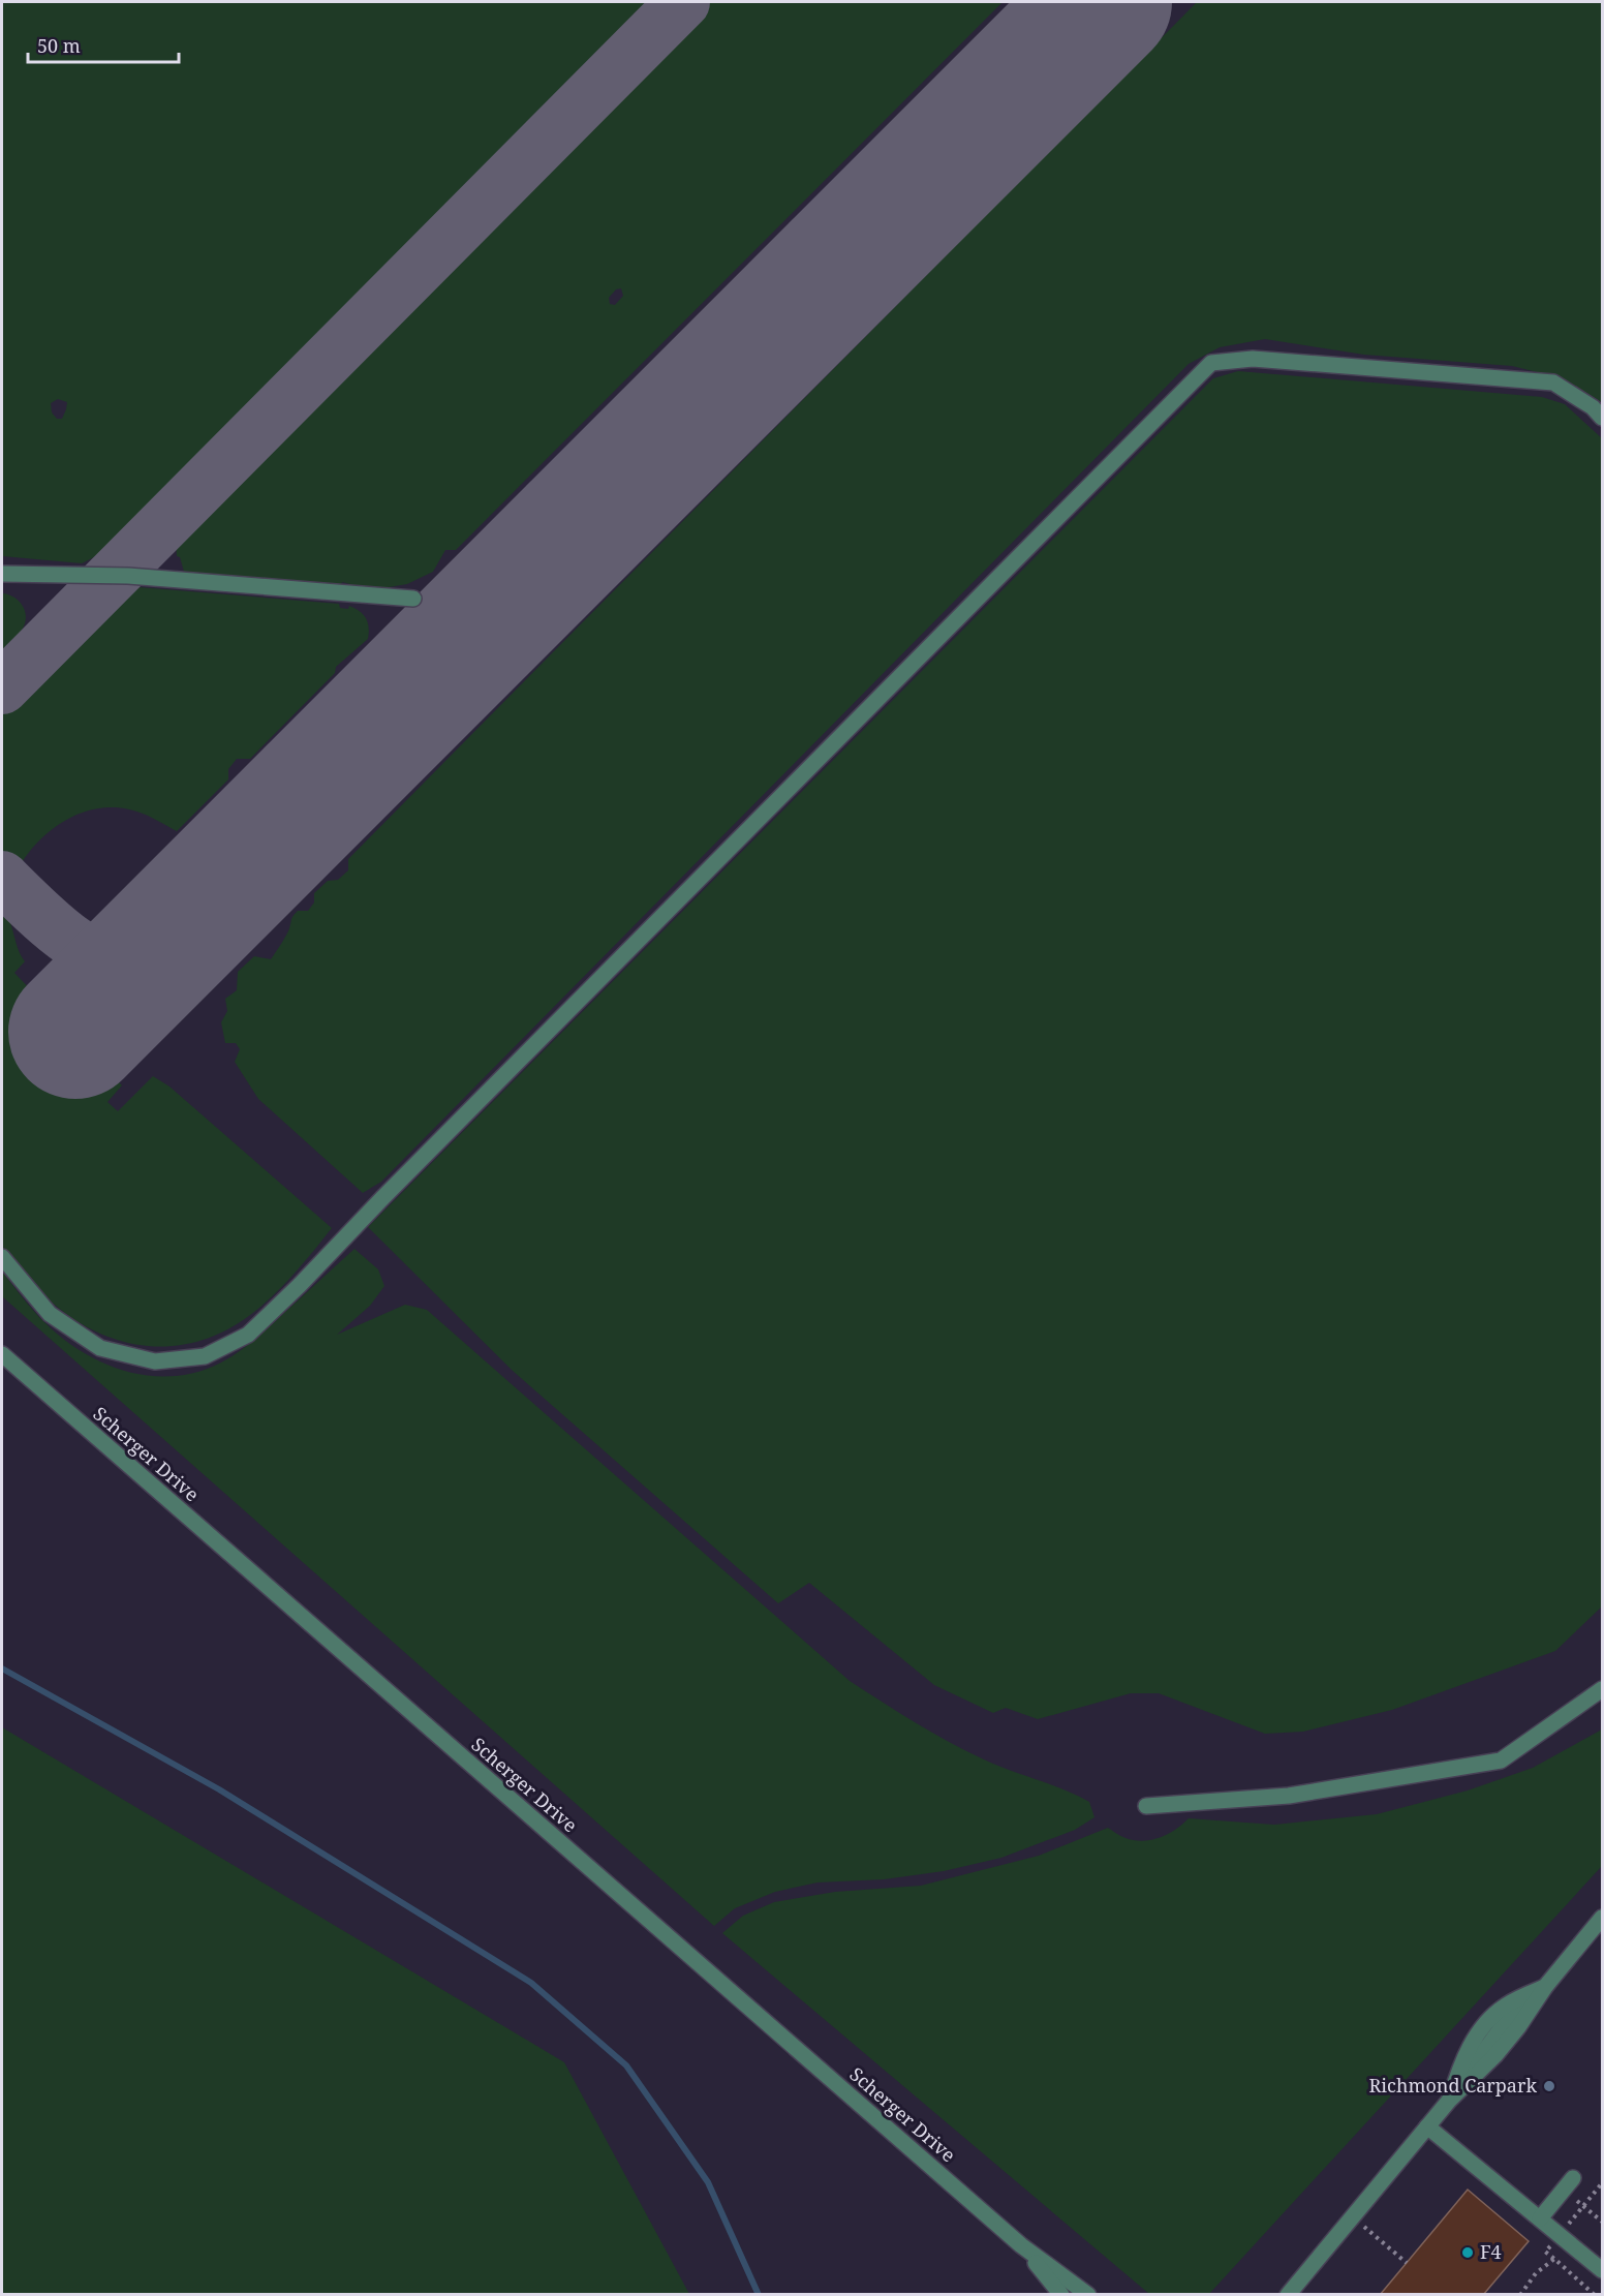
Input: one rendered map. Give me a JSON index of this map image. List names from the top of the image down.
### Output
{
  "streets": {
    "street": ["Scherger Drive"]
  },
  "places": ["Richmond Carpark", "F4"],
  "scale_bar": "50 m"
}
